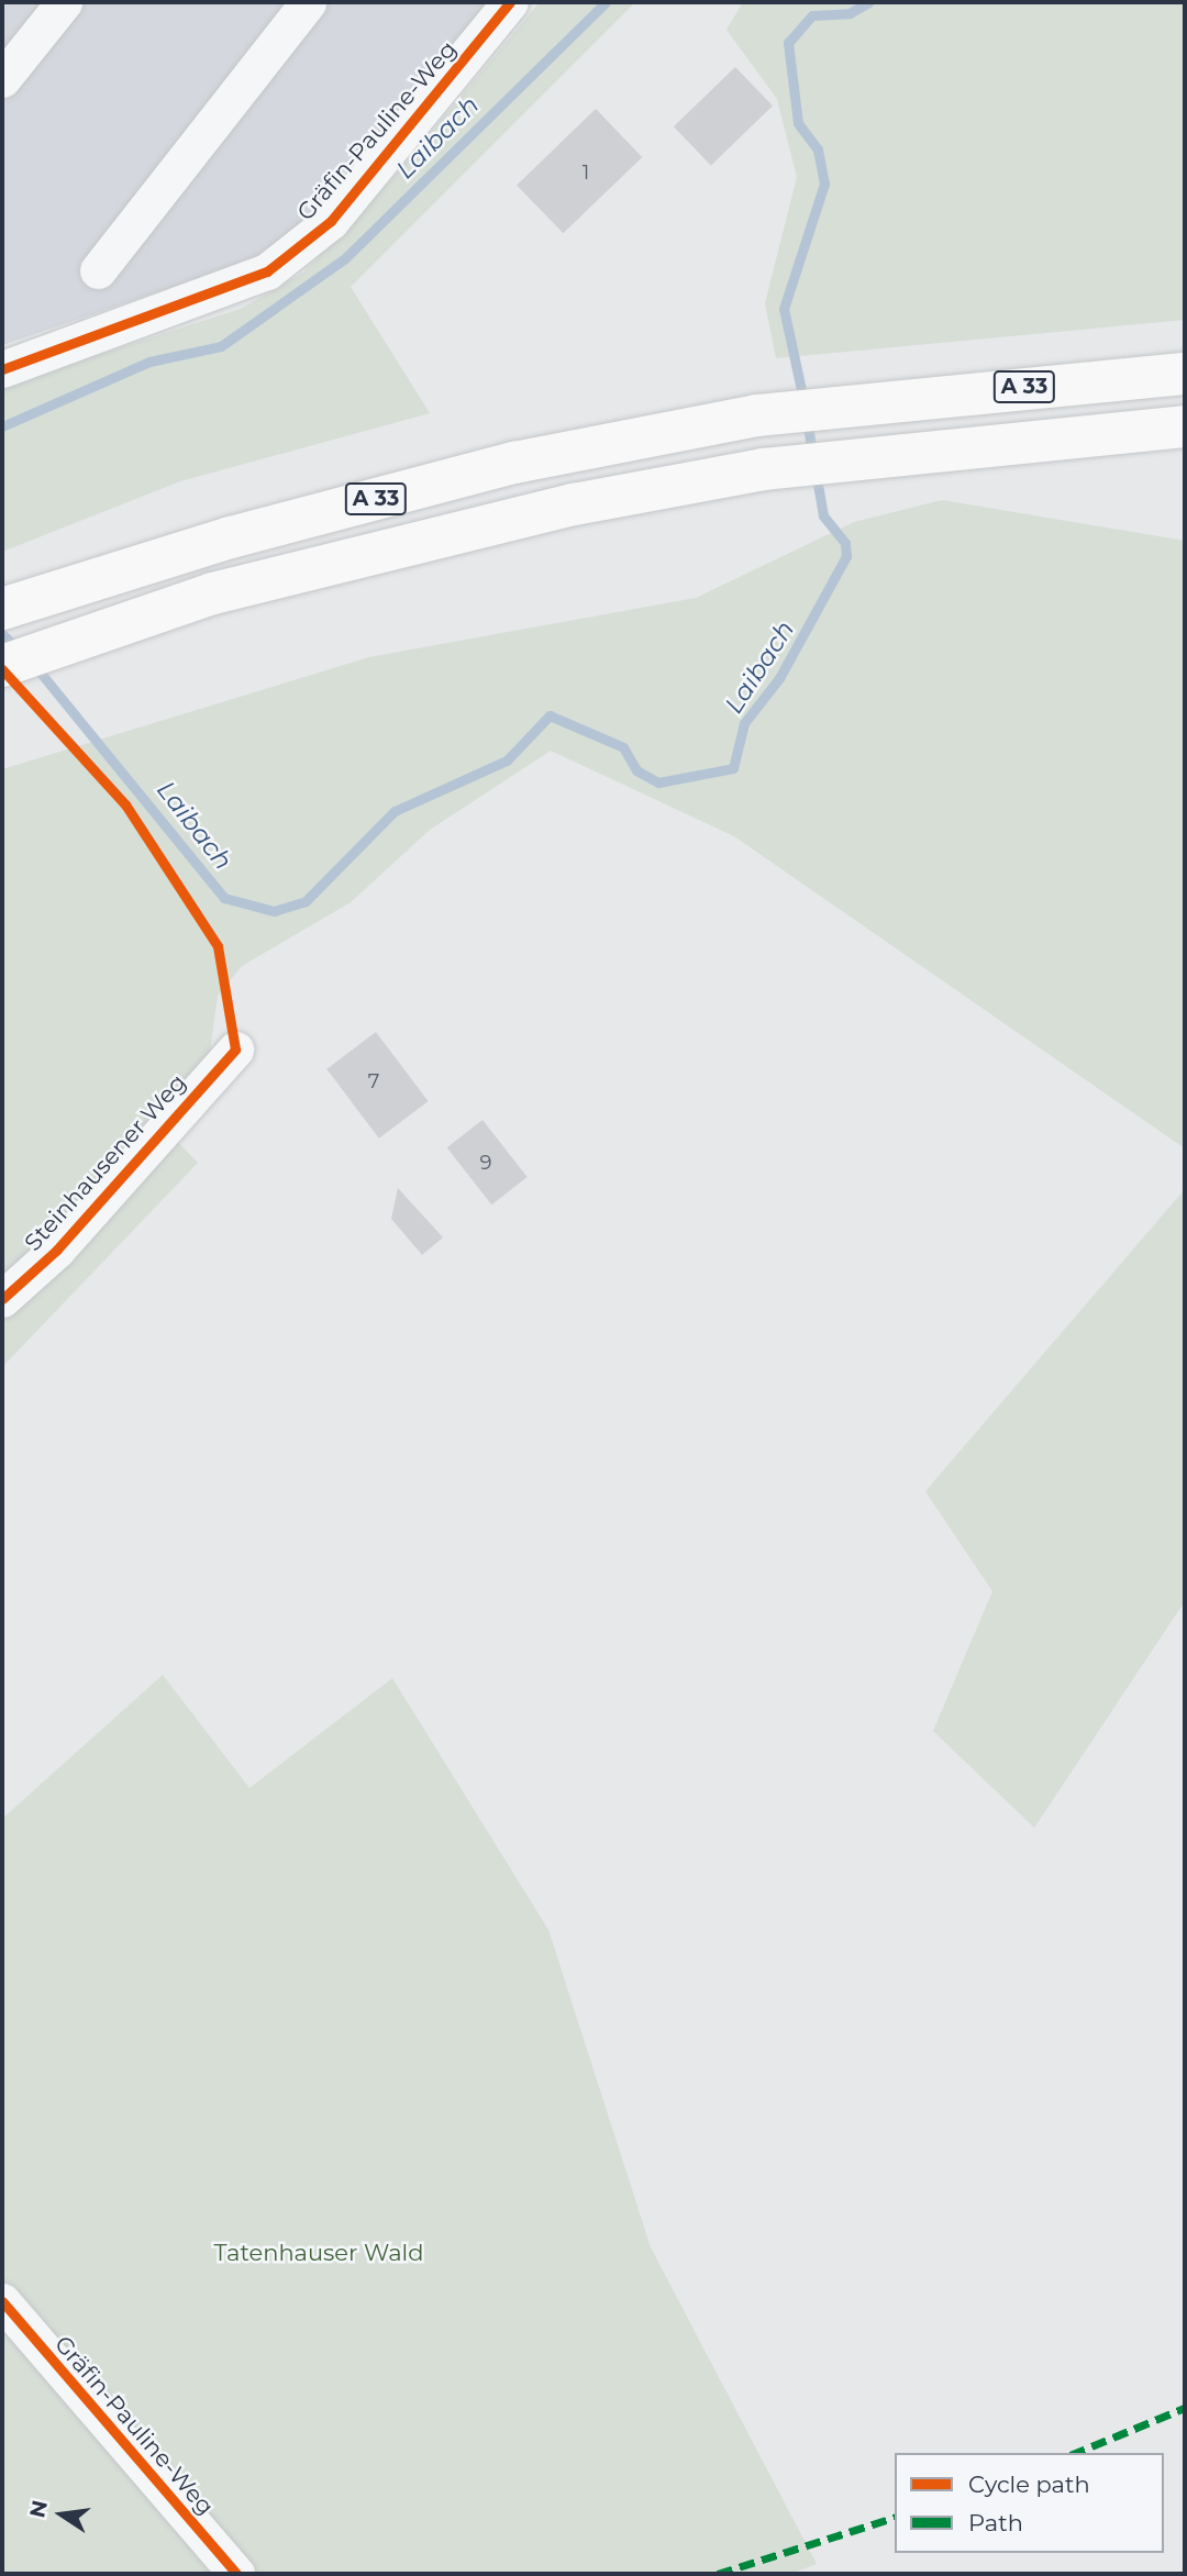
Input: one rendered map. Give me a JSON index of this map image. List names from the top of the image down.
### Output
{
  "streets": {
    "highway": ["A 33"],
    "street": ["Gräfin-Pauline-Weg", "Steinhausener Weg"]
  },
  "water": ["Laibach"],
  "parks": ["Tatenhauser Wald"],
  "house_numbers": ["1", "7", "9"],
  "legend": ["Cycle path", "Path"],
  "north": "left"
}
